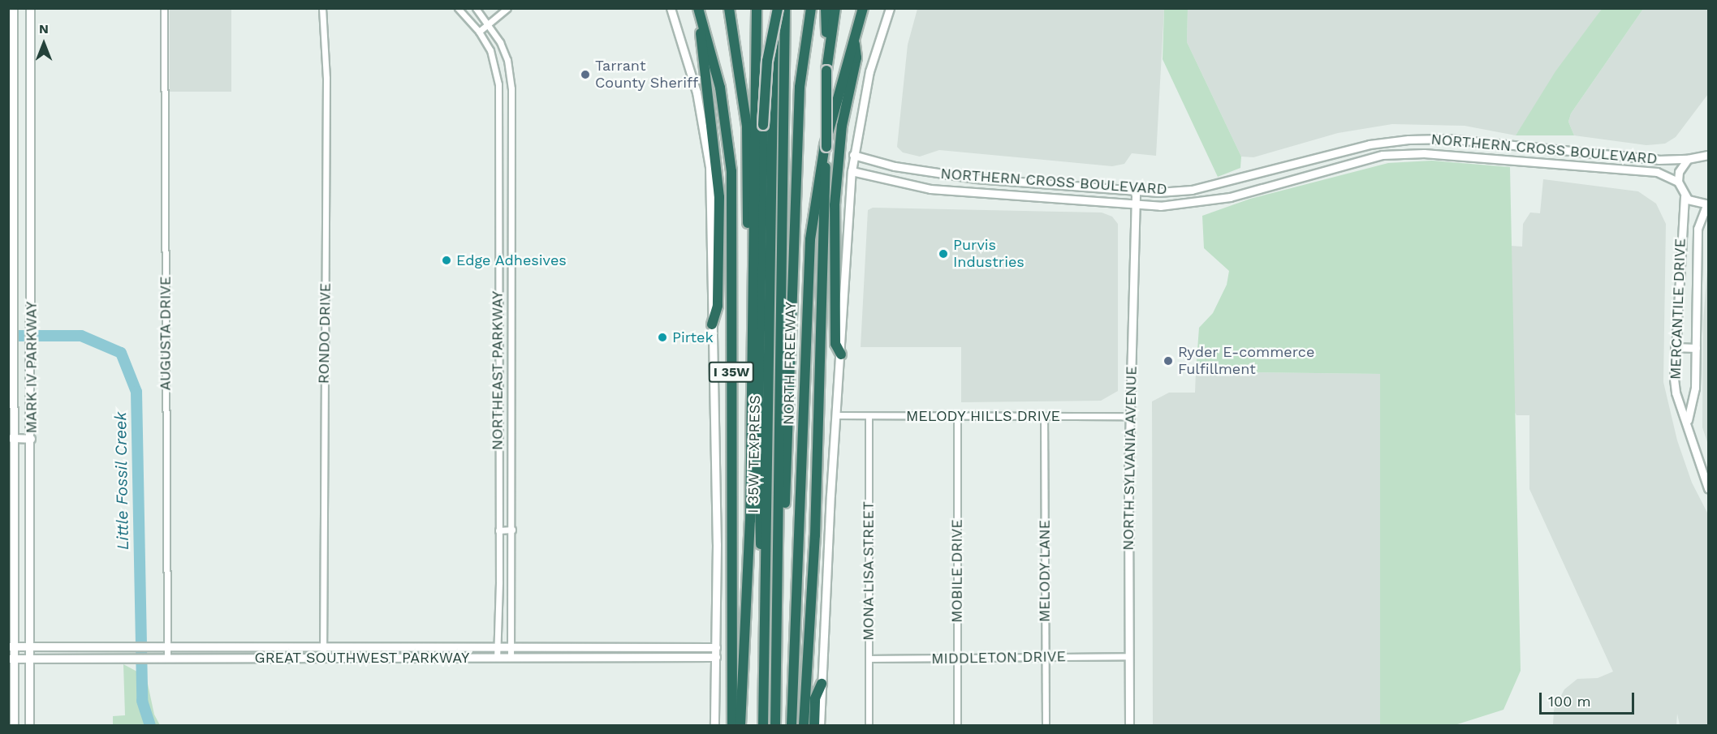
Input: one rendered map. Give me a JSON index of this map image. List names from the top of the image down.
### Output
{
  "streets": {
    "highway": ["NORTH FREEWAY", "I 35W", "I 35W TEXPRESS"],
    "street": [
      "NORTHERN CROSS BOULEVARD",
      "MERCANTILE DRIVE",
      "AUGUSTA DRIVE",
      "RONDO DRIVE",
      "MARK IV PARKWAY",
      "NORTHEAST PARKWAY",
      "MELODY HILLS DRIVE",
      "NORTH SYLVANIA AVENUE",
      "MONA LISA STREET",
      "MOBILE DRIVE",
      "MELODY LANE",
      "GREAT SOUTHWEST PARKWAY",
      "MIDDLETON DRIVE"
    ]
  },
  "crossings": [
    ["NORTHERN CROSS BOULEVARD", "NORTH SYLVANIA AVENUE"],
    ["AUGUSTA DRIVE", "GREAT SOUTHWEST PARKWAY"],
    ["RONDO DRIVE", "GREAT SOUTHWEST PARKWAY"],
    ["MARK IV PARKWAY", "GREAT SOUTHWEST PARKWAY"],
    ["NORTHEAST PARKWAY", "GREAT SOUTHWEST PARKWAY"],
    ["MELODY HILLS DRIVE", "NORTH SYLVANIA AVENUE"],
    ["MELODY HILLS DRIVE", "MONA LISA STREET"],
    ["MELODY HILLS DRIVE", "MOBILE DRIVE"],
    ["MELODY HILLS DRIVE", "MELODY LANE"],
    ["NORTH SYLVANIA AVENUE", "MIDDLETON DRIVE"],
    ["MONA LISA STREET", "MIDDLETON DRIVE"],
    ["MOBILE DRIVE", "MIDDLETON DRIVE"],
    ["MELODY LANE", "MIDDLETON DRIVE"]
  ],
  "water": ["Little Fossil Creek"],
  "places": [
    "Tarrant County Sheriff",
    "Purvis Industries",
    "Edge Adhesives",
    "Pirtek",
    "Ryder E-commerce Fulfillment"
  ],
  "scale_bar": "100 m",
  "north": "top"
}
